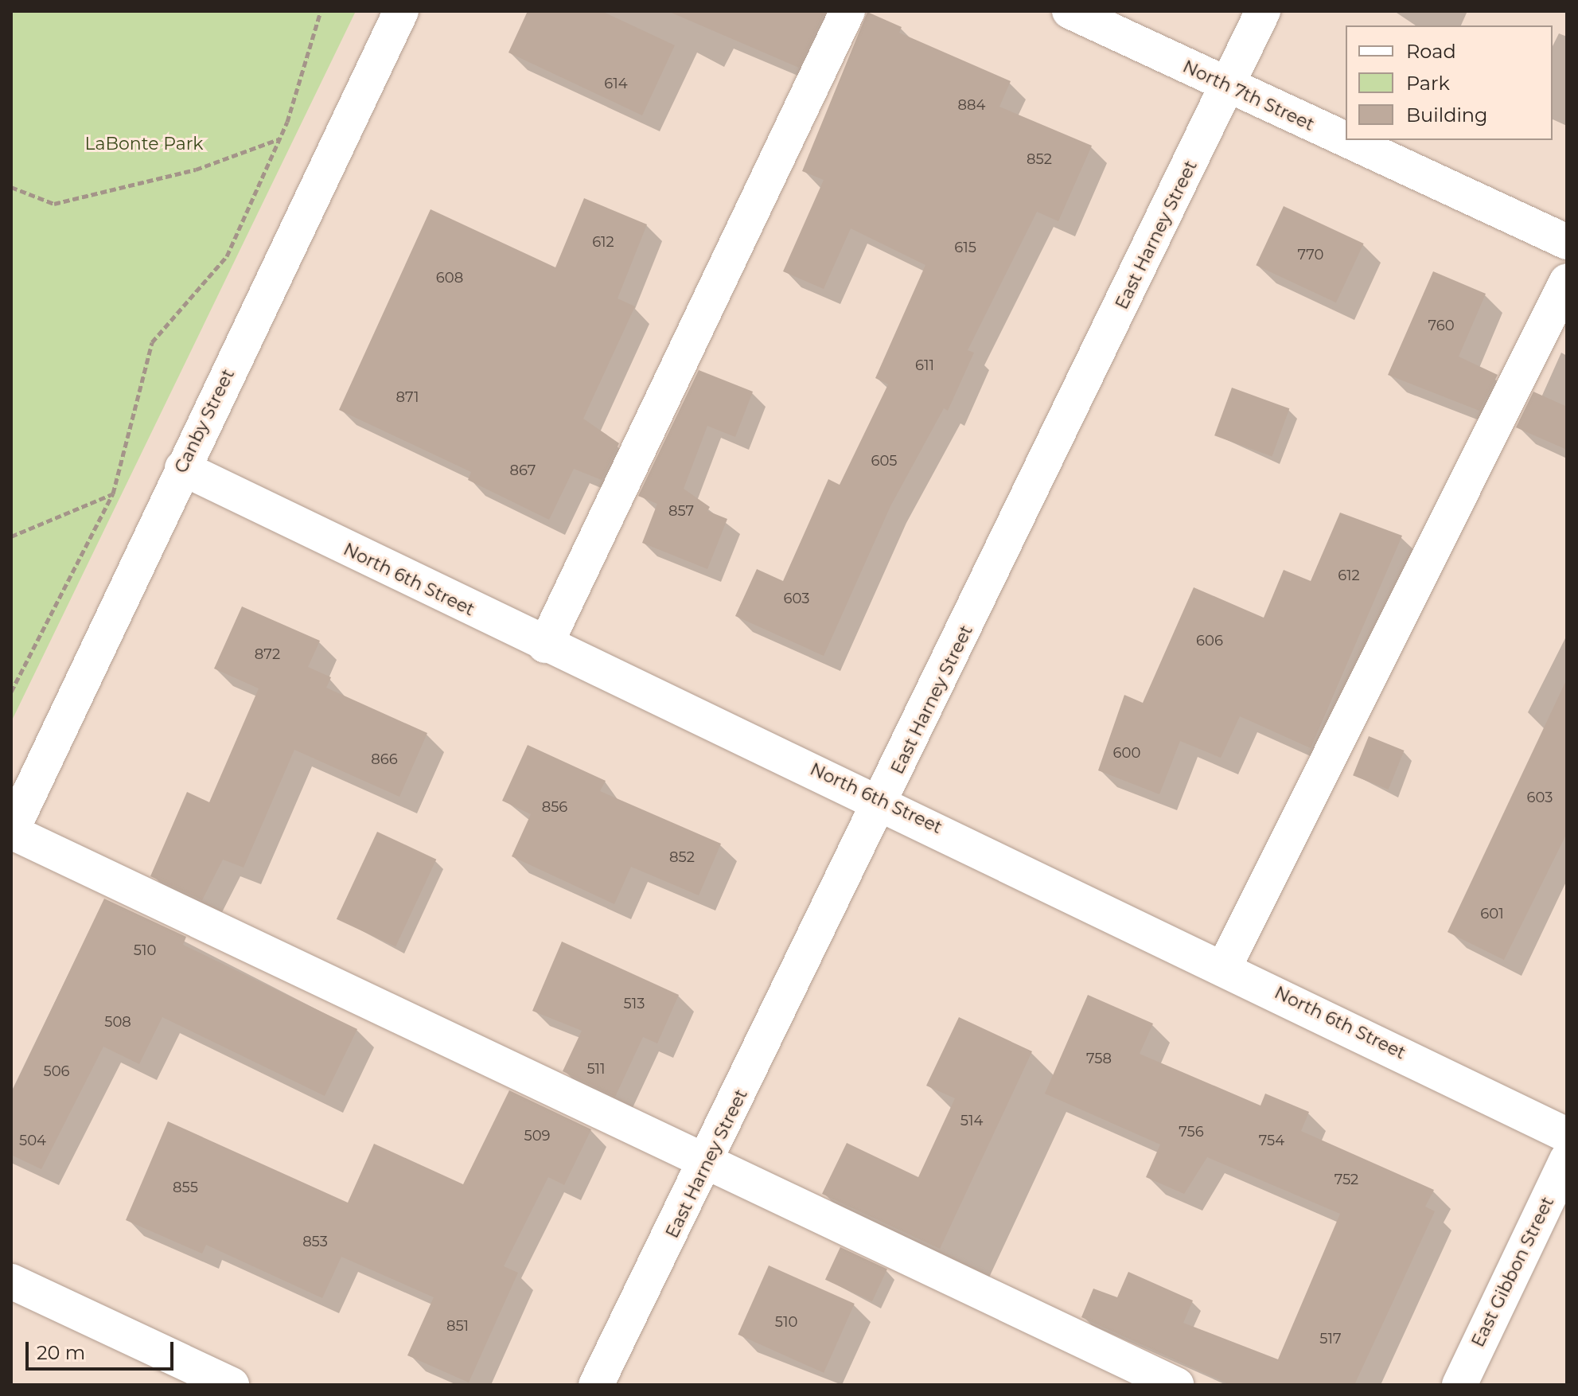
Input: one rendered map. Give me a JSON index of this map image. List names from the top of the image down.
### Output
{
  "streets": {
    "street": [
      "North 7th Street",
      "East Harney Street",
      "Canby Street",
      "North 6th Street",
      "East Gibbon Street"
    ]
  },
  "crossings": [
    ["North 7th Street", "East Harney Street"],
    ["East Harney Street", "North 6th Street"],
    ["Canby Street", "North 6th Street"]
  ],
  "parks": ["LaBonte Park"],
  "house_numbers": [
    "614",
    "884",
    "852",
    "612",
    "615",
    "770",
    "608",
    "760",
    "611",
    "871",
    "605",
    "867",
    "857",
    "612",
    "603",
    "606",
    "872",
    "600",
    "866",
    "603",
    "856",
    "852",
    "601",
    "510",
    "513",
    "508",
    "758",
    "511",
    "506",
    "514",
    "756",
    "509",
    "504",
    "754",
    "752",
    "855",
    "853",
    "510",
    "851",
    "517"
  ],
  "legend": ["Road", "Park", "Building"],
  "scale_bar": "20 m"
}
